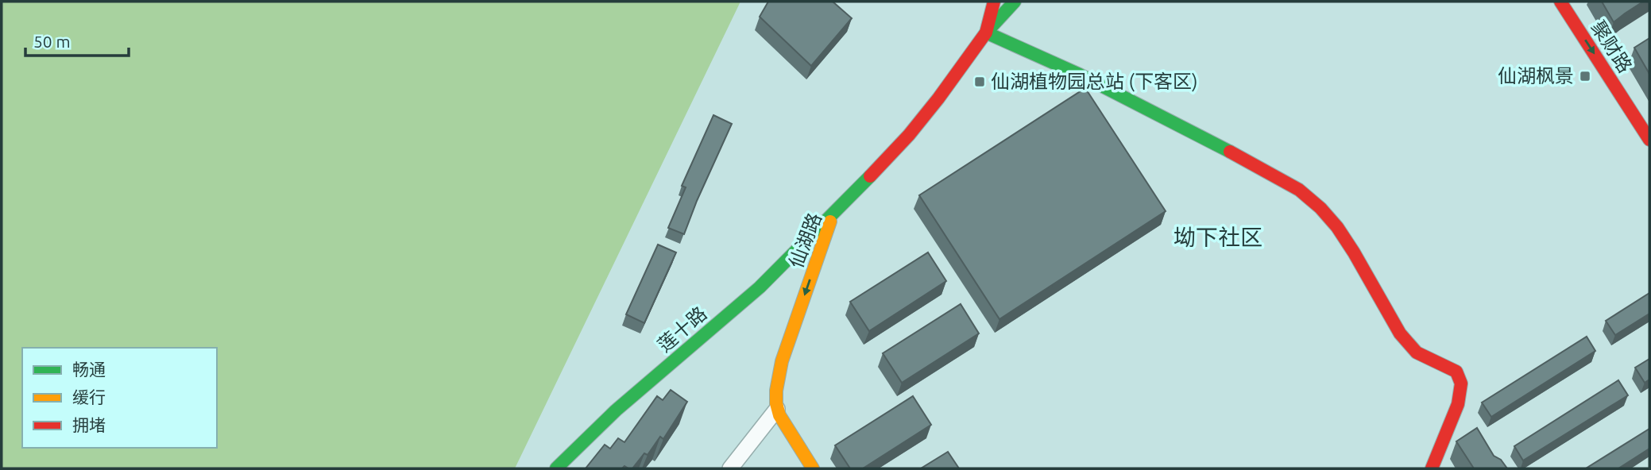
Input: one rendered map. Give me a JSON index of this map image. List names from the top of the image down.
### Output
{
  "streets": {
    "street": ["聚财路", "仙湖路", "莲十路"]
  },
  "crossings": [
    ["仙湖路", "莲十路"]
  ],
  "one_way": ["聚财路"],
  "districts": ["坳下社区"],
  "places": {
    "transit": ["仙湖枫景", "仙湖植物园总站 (下客区)"]
  },
  "legend": ["畅通", "缓行", "拥堵"],
  "scale_bar": "50 m"
}
